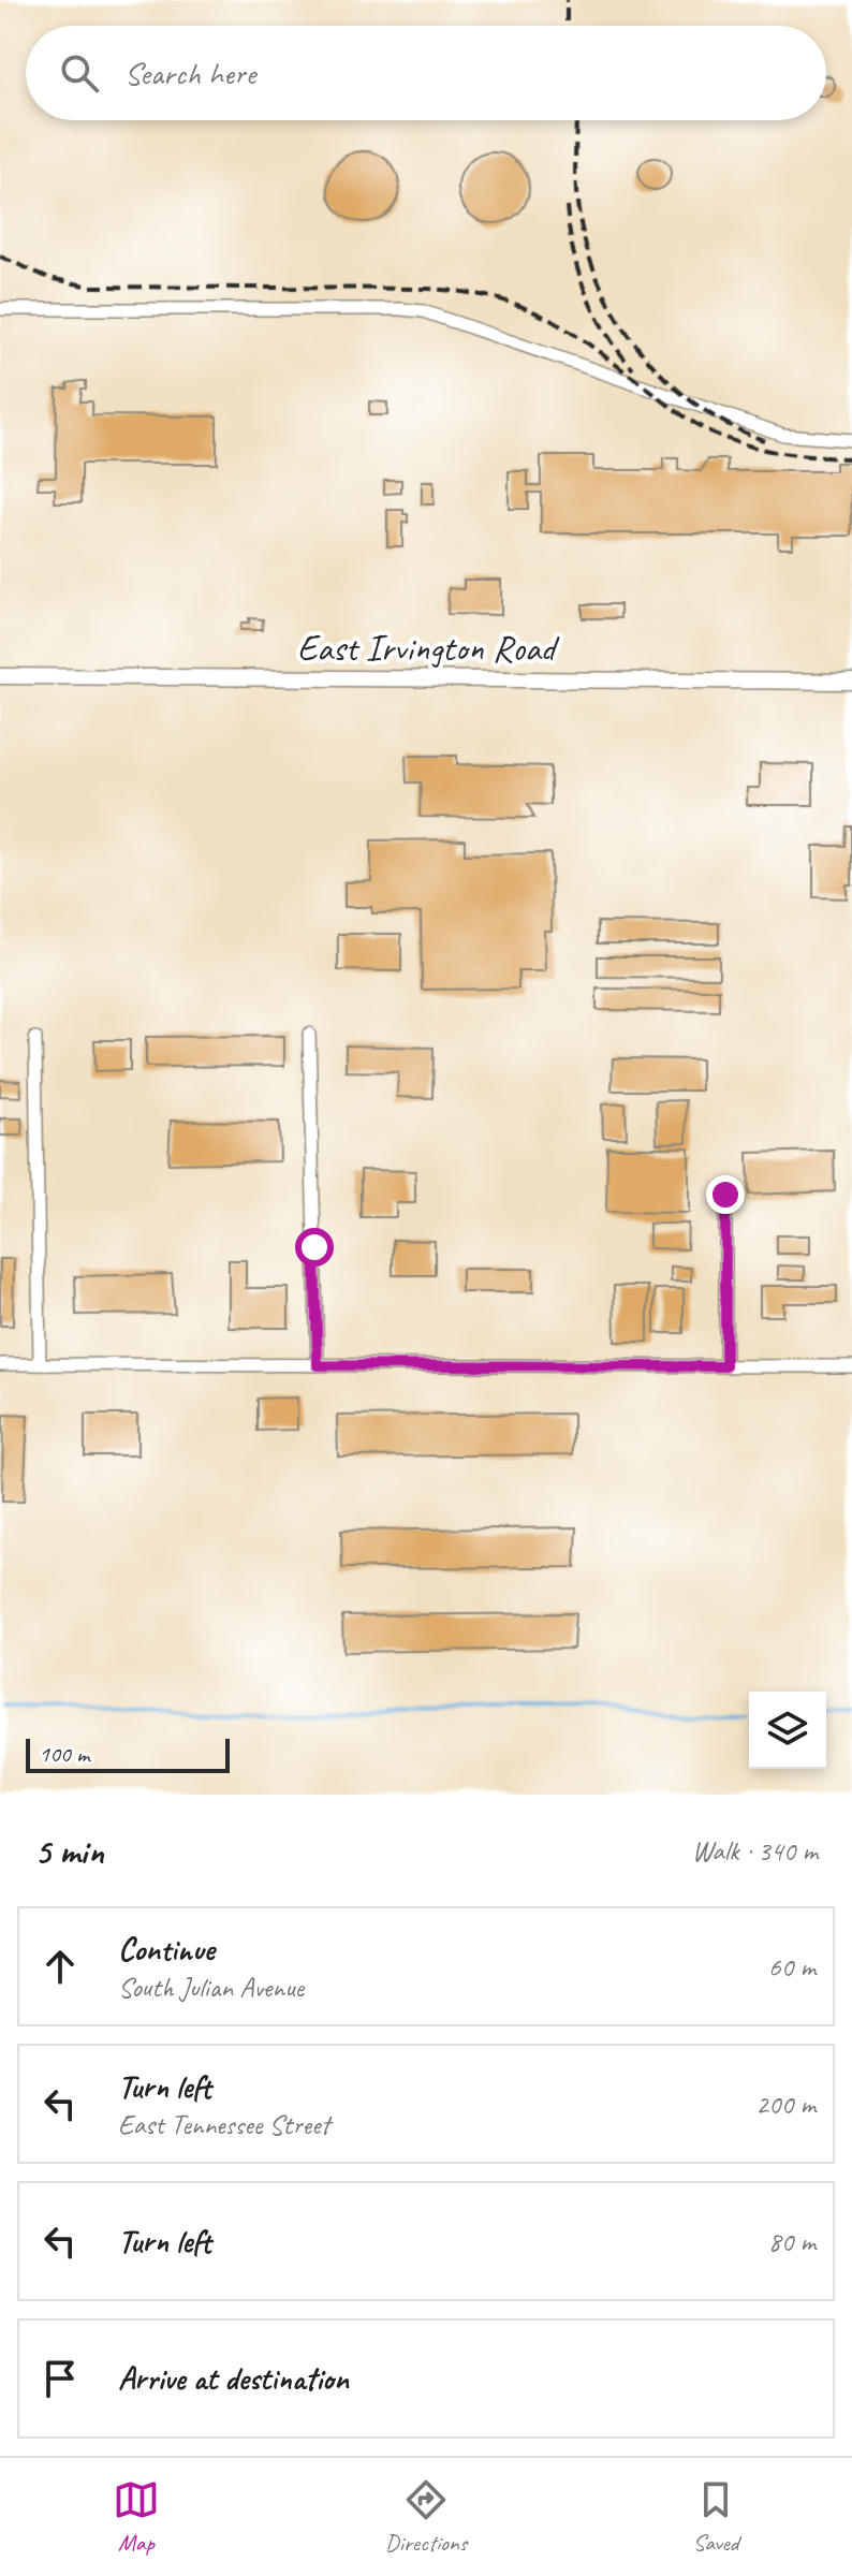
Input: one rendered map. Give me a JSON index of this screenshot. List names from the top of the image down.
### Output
{
  "streets": {
    "street": ["East Irvington Road"]
  },
  "scale_bar": "100 m",
  "page": {
    "search": "Search here",
    "scale": "100 m",
    "heading": ["5 min", "Walk · 340 m"],
    "list": [
      ["Continue", "South Julian Avenue", "60 m"],
      ["Turn left", "East Tennessee Street", "200 m"],
      ["Turn left", "80 m"],
      "Arrive at destination"
    ],
    "nav": ["Map", "Directions", "Saved"]
  }
}
